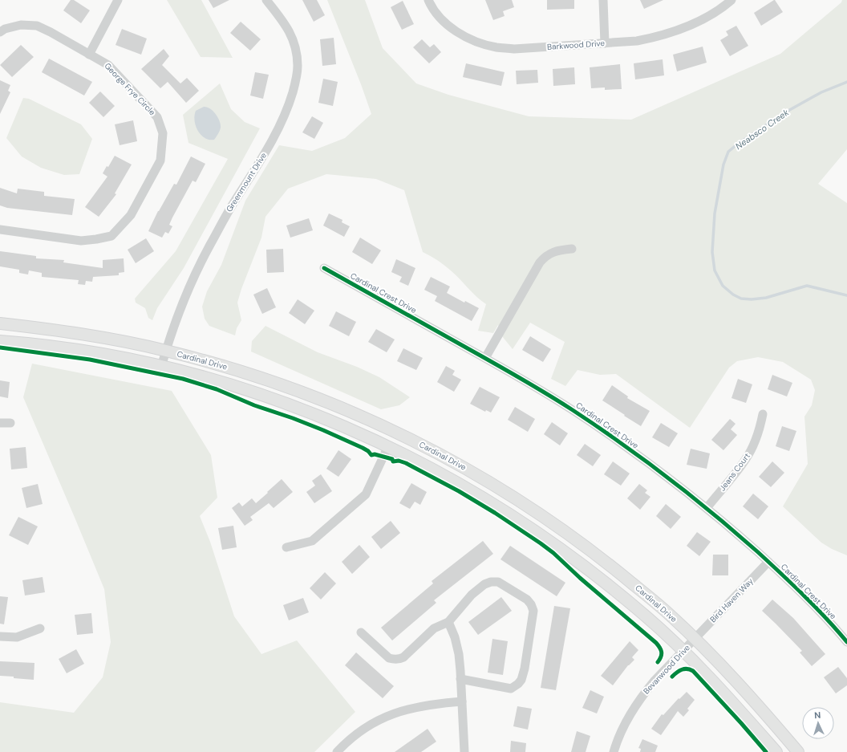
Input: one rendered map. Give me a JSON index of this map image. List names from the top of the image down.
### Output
{
  "streets": {
    "main road": ["Cardinal Drive"],
    "street": [
      "Barkwood Drive",
      "George Frye Circle",
      "Greenmount Drive",
      "Cardinal Crest Drive",
      "Jeans Court",
      "Bird Haven Way",
      "Bevanwood Drive"
    ]
  },
  "crossings": [
    ["Greenmount Drive", "Cardinal Drive"],
    ["Cardinal Crest Drive", "Jeans Court"],
    ["Cardinal Crest Drive", "Bird Haven Way"],
    ["Cardinal Drive", "Bird Haven Way"],
    ["Cardinal Drive", "Bevanwood Drive"],
    ["Bird Haven Way", "Bevanwood Drive"]
  ],
  "water": ["Neabsco Creek"],
  "north": "top"
}
